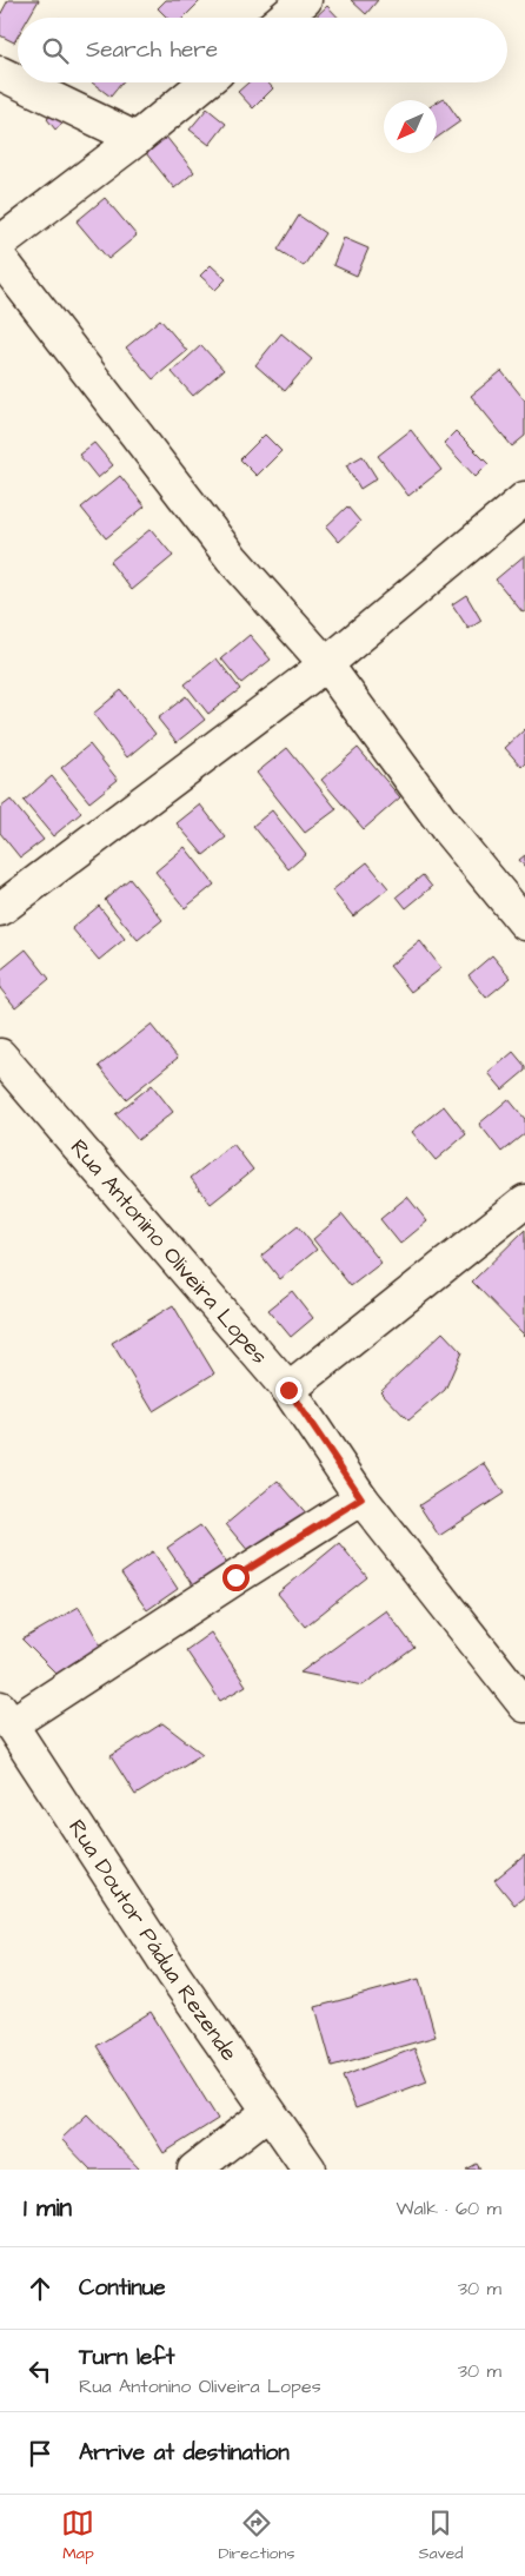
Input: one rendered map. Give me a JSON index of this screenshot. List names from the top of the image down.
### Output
{
  "streets": {
    "street": ["Rua Antonino Oliveira Lopes", "Rua Doutor Pádua Rezende"]
  },
  "north": "bottom left",
  "page": {
    "search": "Search here",
    "heading": ["1 min", "Walk · 60 m"],
    "list": [
      ["Continue", "30 m"],
      ["Turn left", "Rua Antonino Oliveira Lopes", "30 m"],
      "Arrive at destination"
    ],
    "nav": ["Map", "Directions", "Saved"]
  }
}
